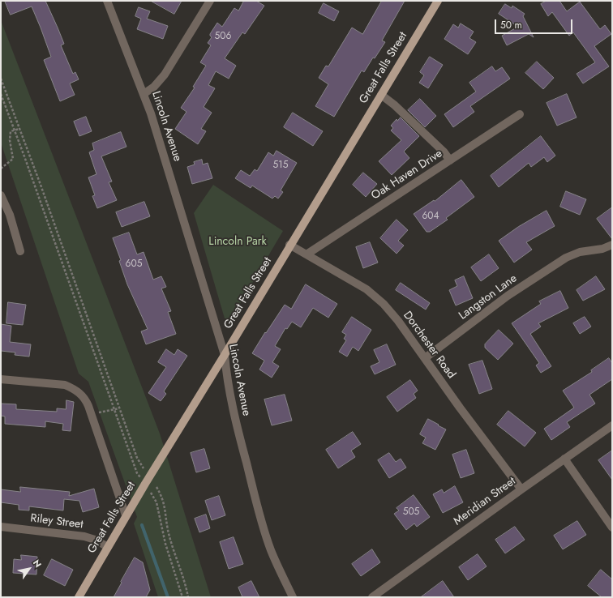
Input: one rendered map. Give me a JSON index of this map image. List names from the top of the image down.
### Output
{
  "streets": {
    "main road": ["Great Falls Street"],
    "street": [
      "Lincoln Avenue",
      "Oak Haven Drive",
      "Langston Lane",
      "Dorchester Road",
      "Meridian Street",
      "Riley Street"
    ]
  },
  "crossings": [
    ["Great Falls Street", "Lincoln Avenue"],
    ["Great Falls Street", "Dorchester Road"],
    ["Great Falls Street", "Riley Street"],
    ["Oak Haven Drive", "Dorchester Road"],
    ["Langston Lane", "Dorchester Road"],
    ["Dorchester Road", "Meridian Street"]
  ],
  "parks": ["Lincoln Park"],
  "house_numbers": [
    "506",
    "515",
    "604",
    "605",
    "505"
  ],
  "scale_bar": "50 m",
  "north": "top right"
}
